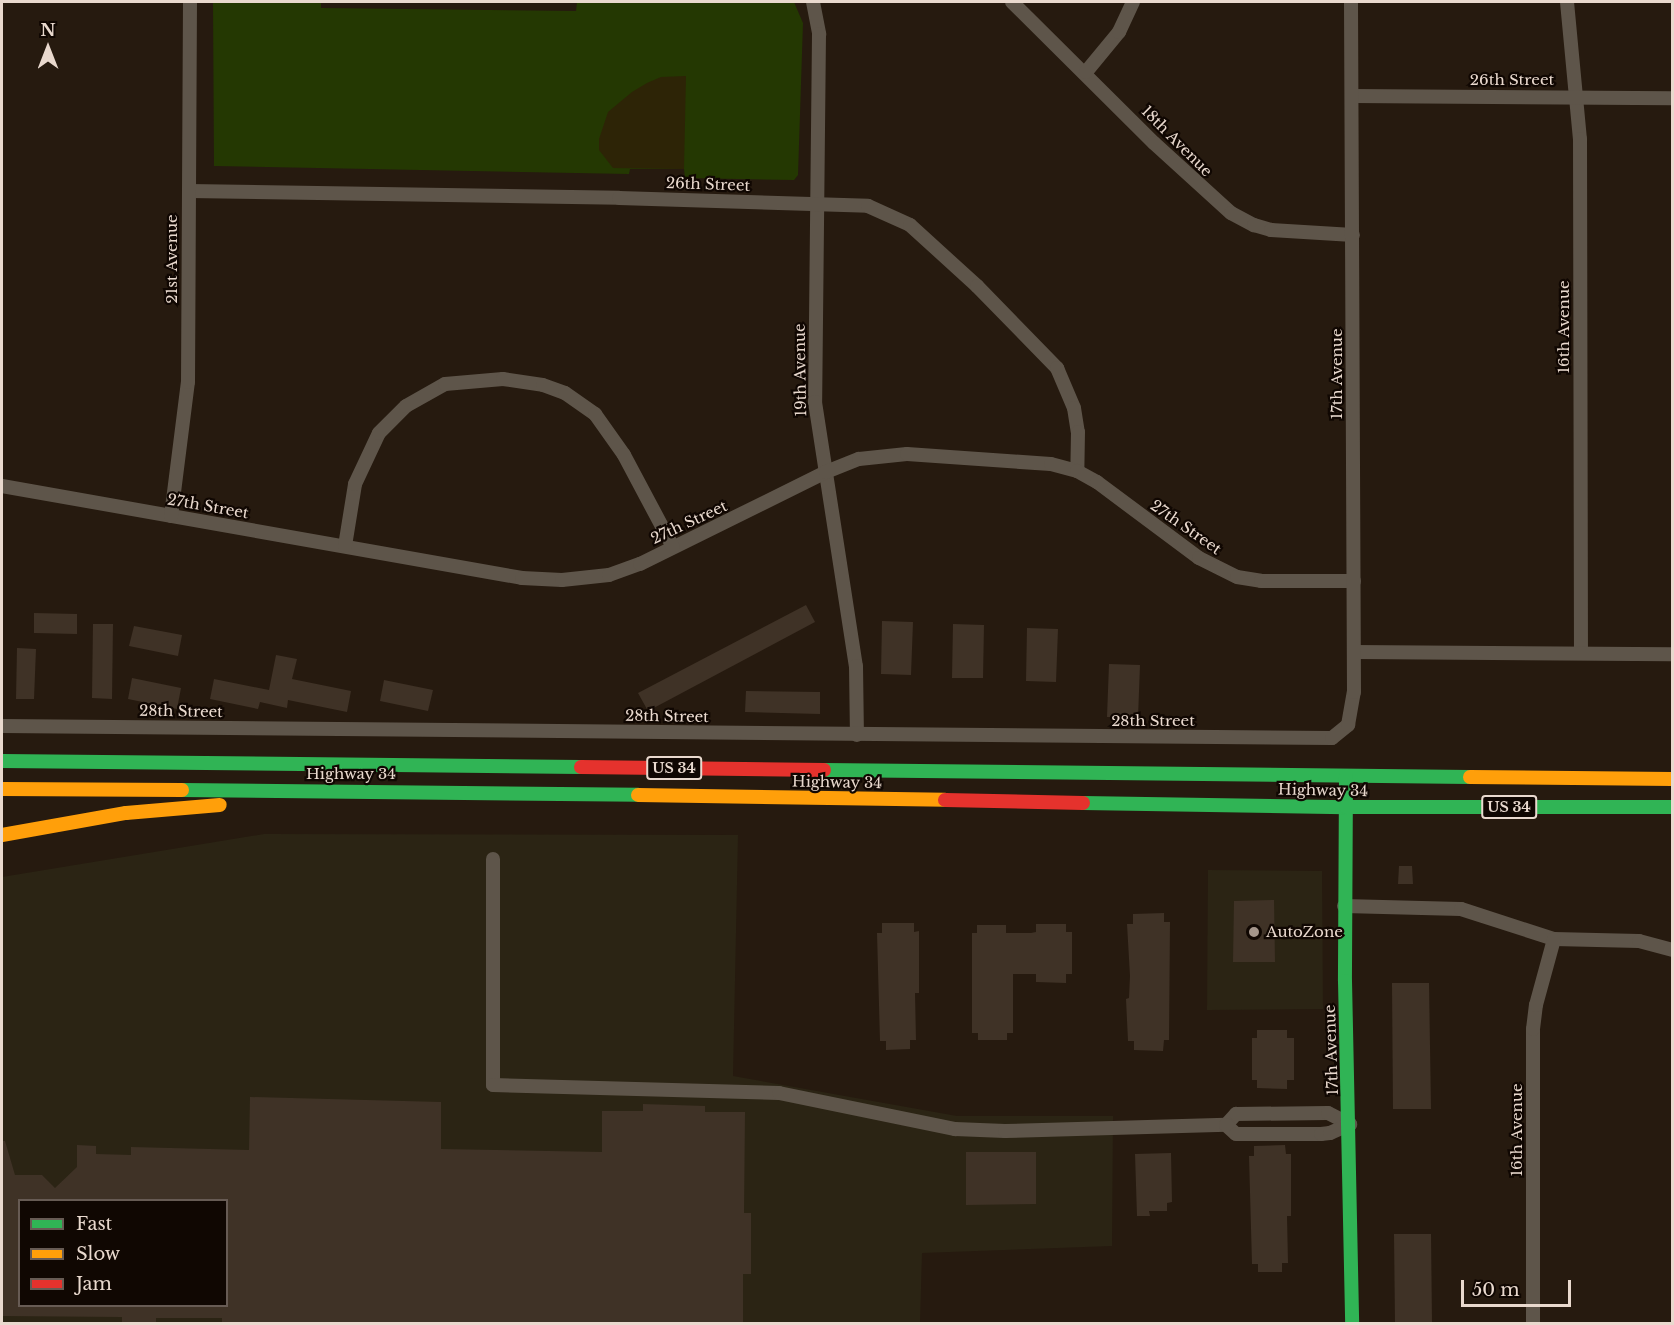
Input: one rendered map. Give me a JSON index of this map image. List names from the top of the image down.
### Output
{
  "streets": {
    "main road": ["17th Avenue", "US 34", "Highway 34"],
    "street": [
      "26th Street",
      "18th Avenue",
      "21st Avenue",
      "16th Avenue",
      "19th Avenue",
      "27th Street",
      "28th Street"
    ]
  },
  "crossings": [
    ["26th Street", "21st Avenue"],
    ["26th Street", "16th Avenue"],
    ["26th Street", "19th Avenue"],
    ["26th Street", "17th Avenue"],
    ["26th Street", "27th Street"],
    ["18th Avenue", "17th Avenue"],
    ["21st Avenue", "27th Street"],
    ["19th Avenue", "27th Street"],
    ["19th Avenue", "28th Street"],
    ["17th Avenue", "27th Street"],
    ["17th Avenue", "28th Street"],
    ["17th Avenue", "Highway 34"]
  ],
  "places": ["AutoZone"],
  "legend": ["Fast", "Slow", "Jam"],
  "scale_bar": "50 m",
  "north": "top"
}
